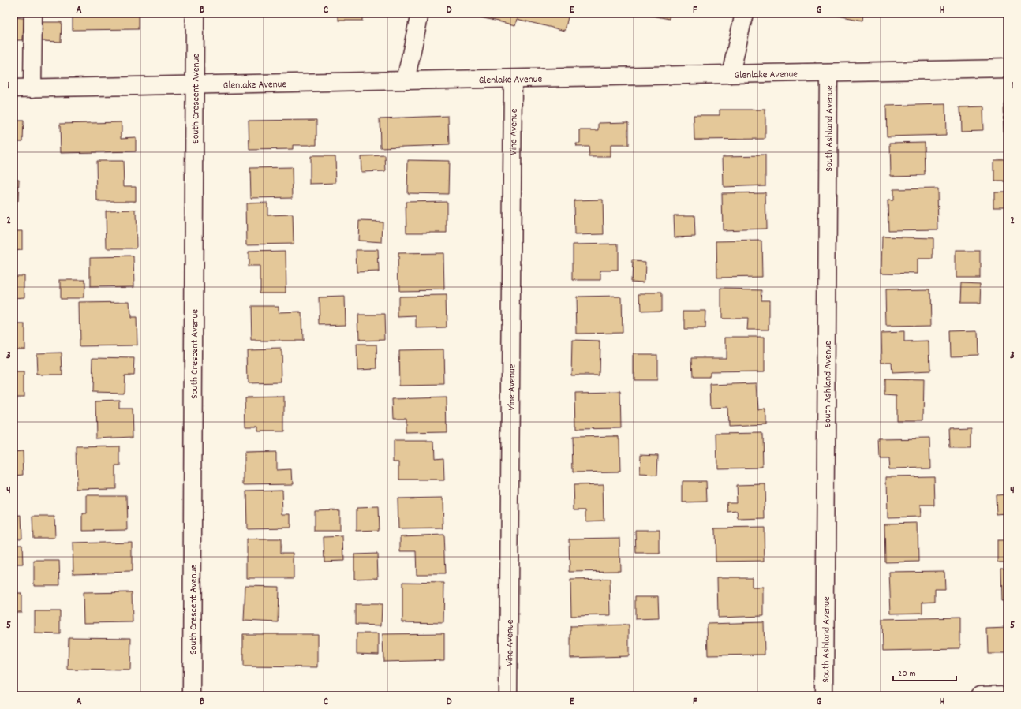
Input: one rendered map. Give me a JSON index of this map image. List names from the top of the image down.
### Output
{
  "streets": {
    "street": [
      "Glenlake Avenue",
      "South Crescent Avenue",
      "South Ashland Avenue",
      "Vine Avenue"
    ]
  },
  "crossings": [
    ["Glenlake Avenue", "South Crescent Avenue"],
    ["Glenlake Avenue", "South Ashland Avenue"],
    ["Glenlake Avenue", "Vine Avenue"]
  ],
  "scale_bar": "20 m",
  "grid": {
    "columns": [
      "A",
      "B",
      "C",
      "D",
      "E",
      "F",
      "G",
      "H"
    ],
    "rows": [
      "1",
      "2",
      "3",
      "4",
      "5"
    ]
  }
}
